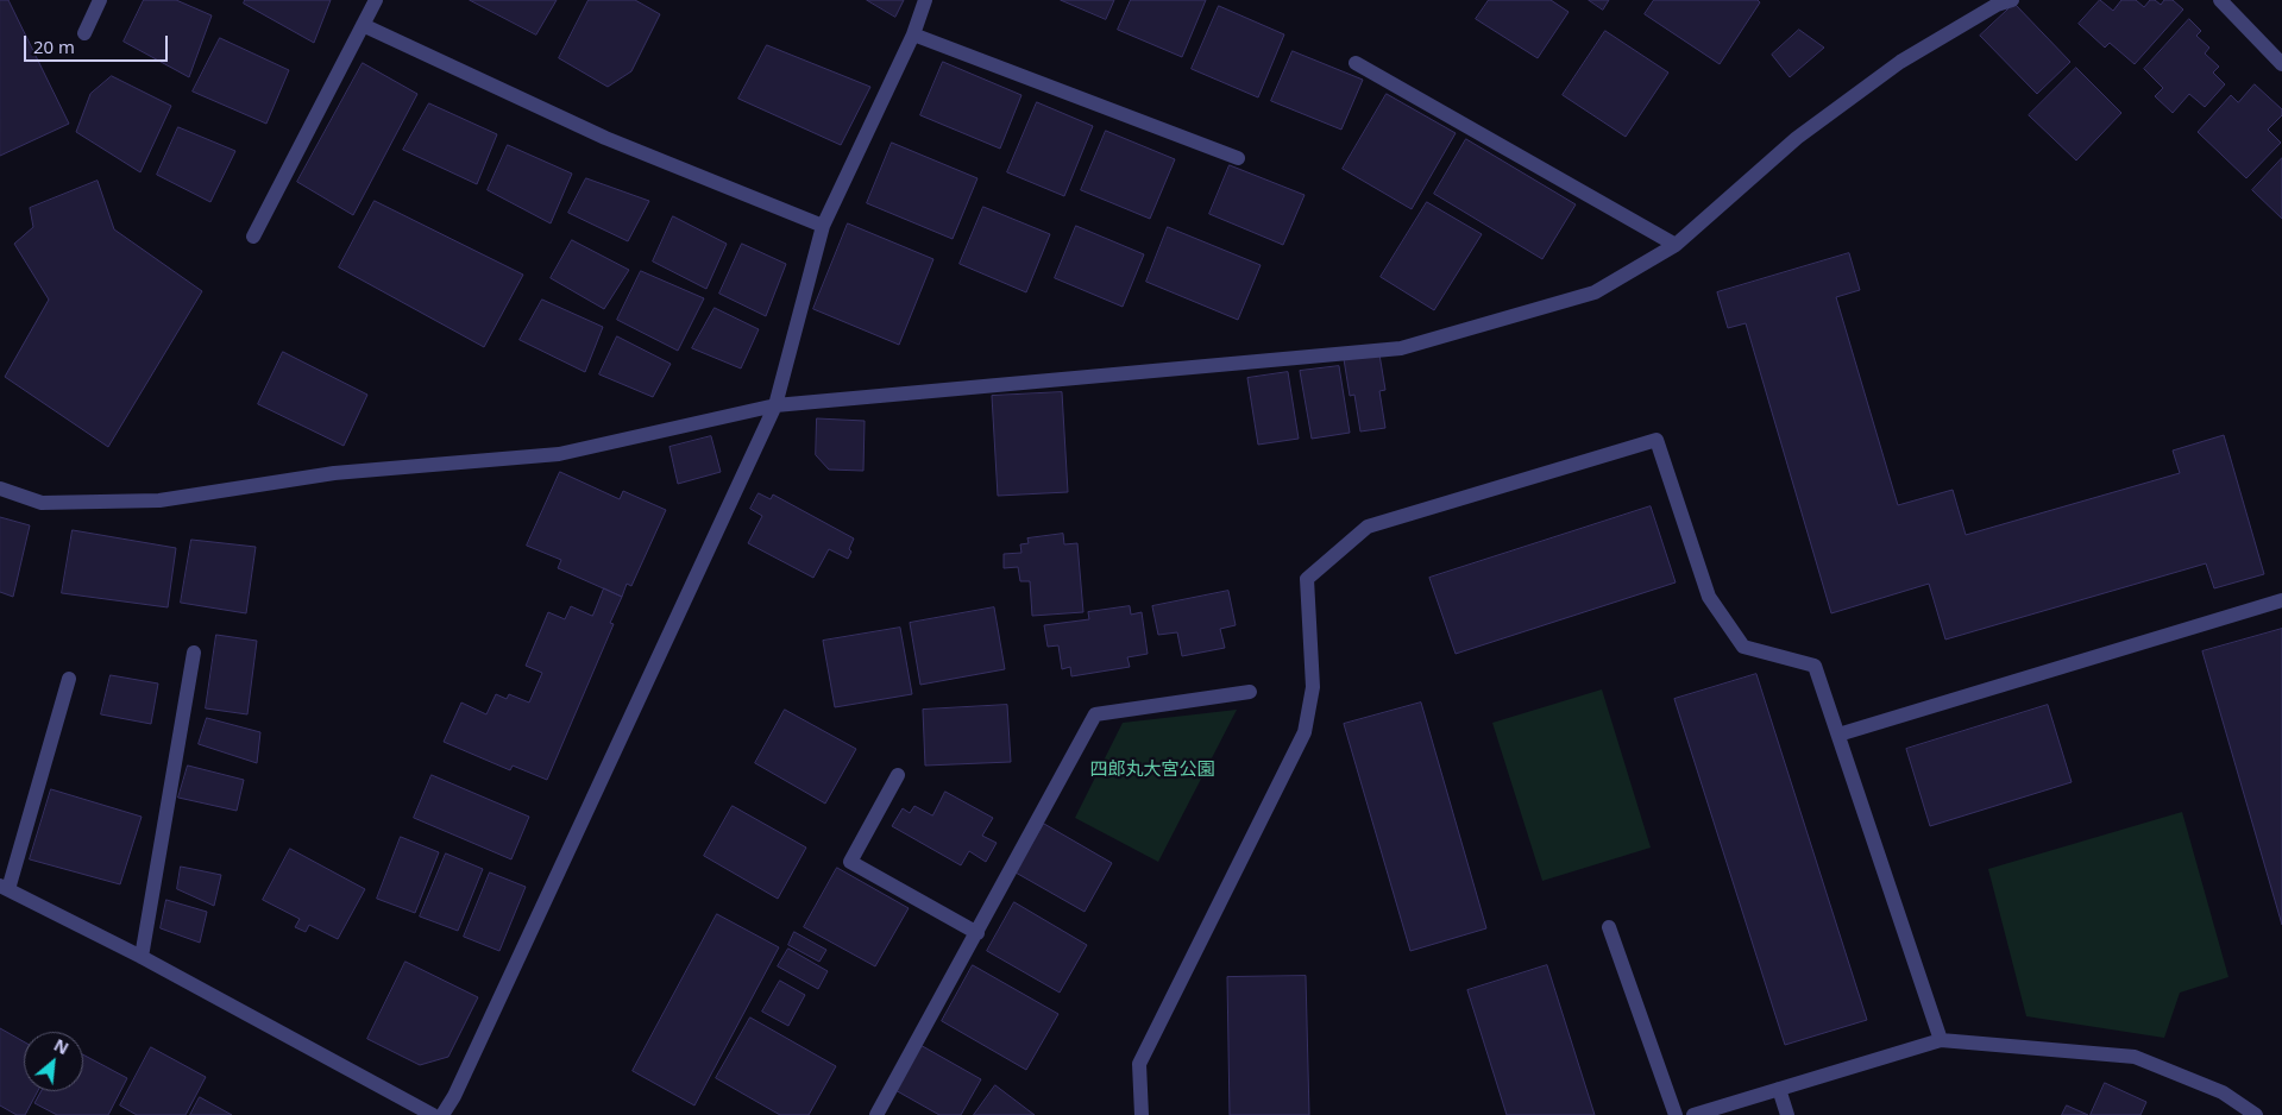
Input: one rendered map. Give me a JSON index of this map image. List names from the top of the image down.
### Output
{
  "parks": ["四郎丸大宮公園"],
  "scale_bar": "20 m",
  "north": "top right"
}
